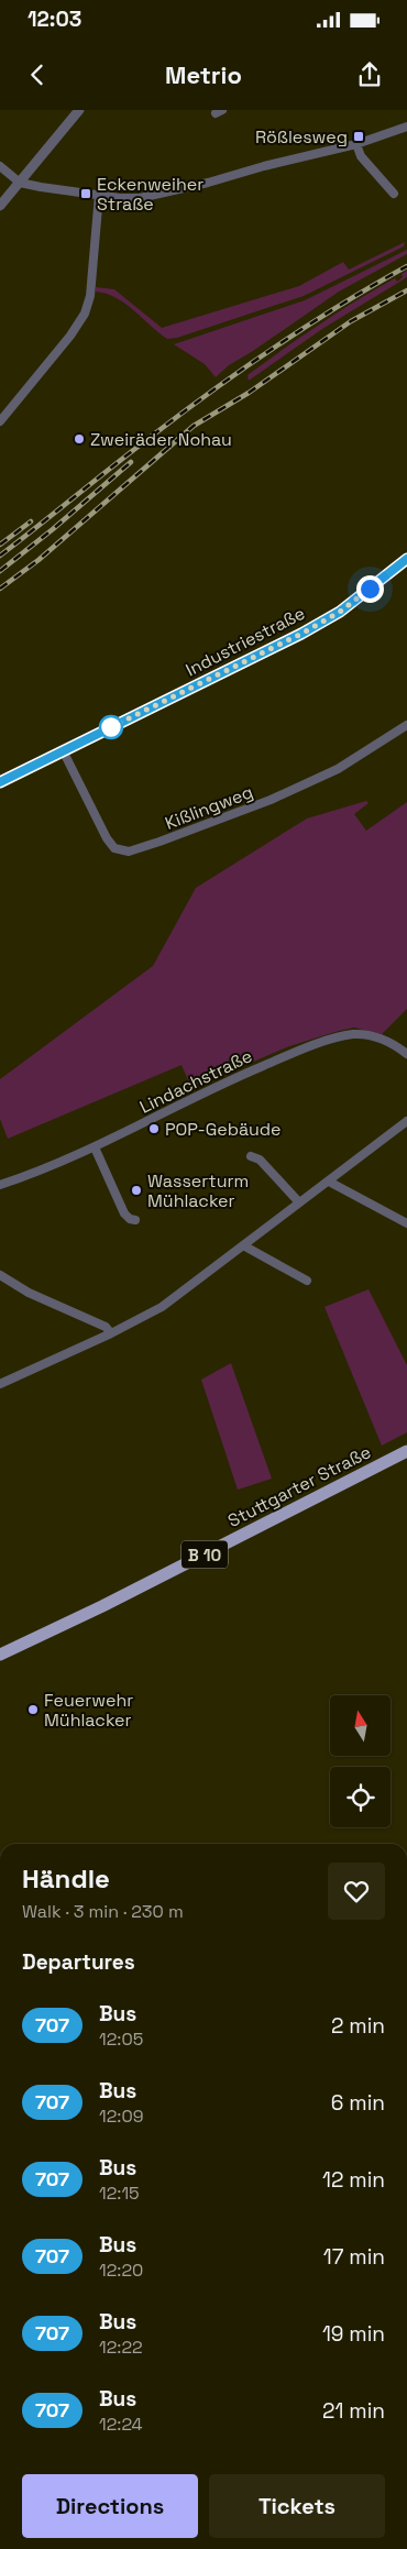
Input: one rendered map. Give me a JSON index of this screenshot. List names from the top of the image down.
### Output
{
  "streets": {
    "main road": ["Stuttgarter Straße", "B 10"],
    "street": ["Industriestraße", "Kißlingweg", "Lindachstraße"]
  },
  "crossings": [
    ["Industriestraße", "Kißlingweg"]
  ],
  "places": {
    "transit": ["Rößlesweg", "Eckenweiher Straße"],
    "other": [
      "Zweiräder Nohau",
      "POP-Gebäude",
      "Wasserturm Mühlacker",
      "Feuerwehr Mühlacker"
    ]
  },
  "lines": ["bus line 707"],
  "north": "top",
  "page": {
    "status": "12:03",
    "header": "Metrio",
    "heading": [
      ["Händle", "Walk · 3 min · 230 m"],
      "Departures"
    ],
    "list": [
      {
        "mark": "707",
        "name": "Bus",
        "note": "12:05",
        "value": "2 min"
      },
      {
        "mark": "707",
        "name": "Bus",
        "note": "12:09",
        "value": "6 min"
      },
      {
        "mark": "707",
        "name": "Bus",
        "note": "12:15",
        "value": "12 min"
      },
      {
        "mark": "707",
        "name": "Bus",
        "note": "12:20",
        "value": "17 min"
      },
      {
        "mark": "707",
        "name": "Bus",
        "note": "12:22",
        "value": "19 min"
      },
      {
        "mark": "707",
        "name": "Bus",
        "note": "12:24",
        "value": "21 min"
      }
    ],
    "buttons": ["Directions", "Tickets"]
  }
}
